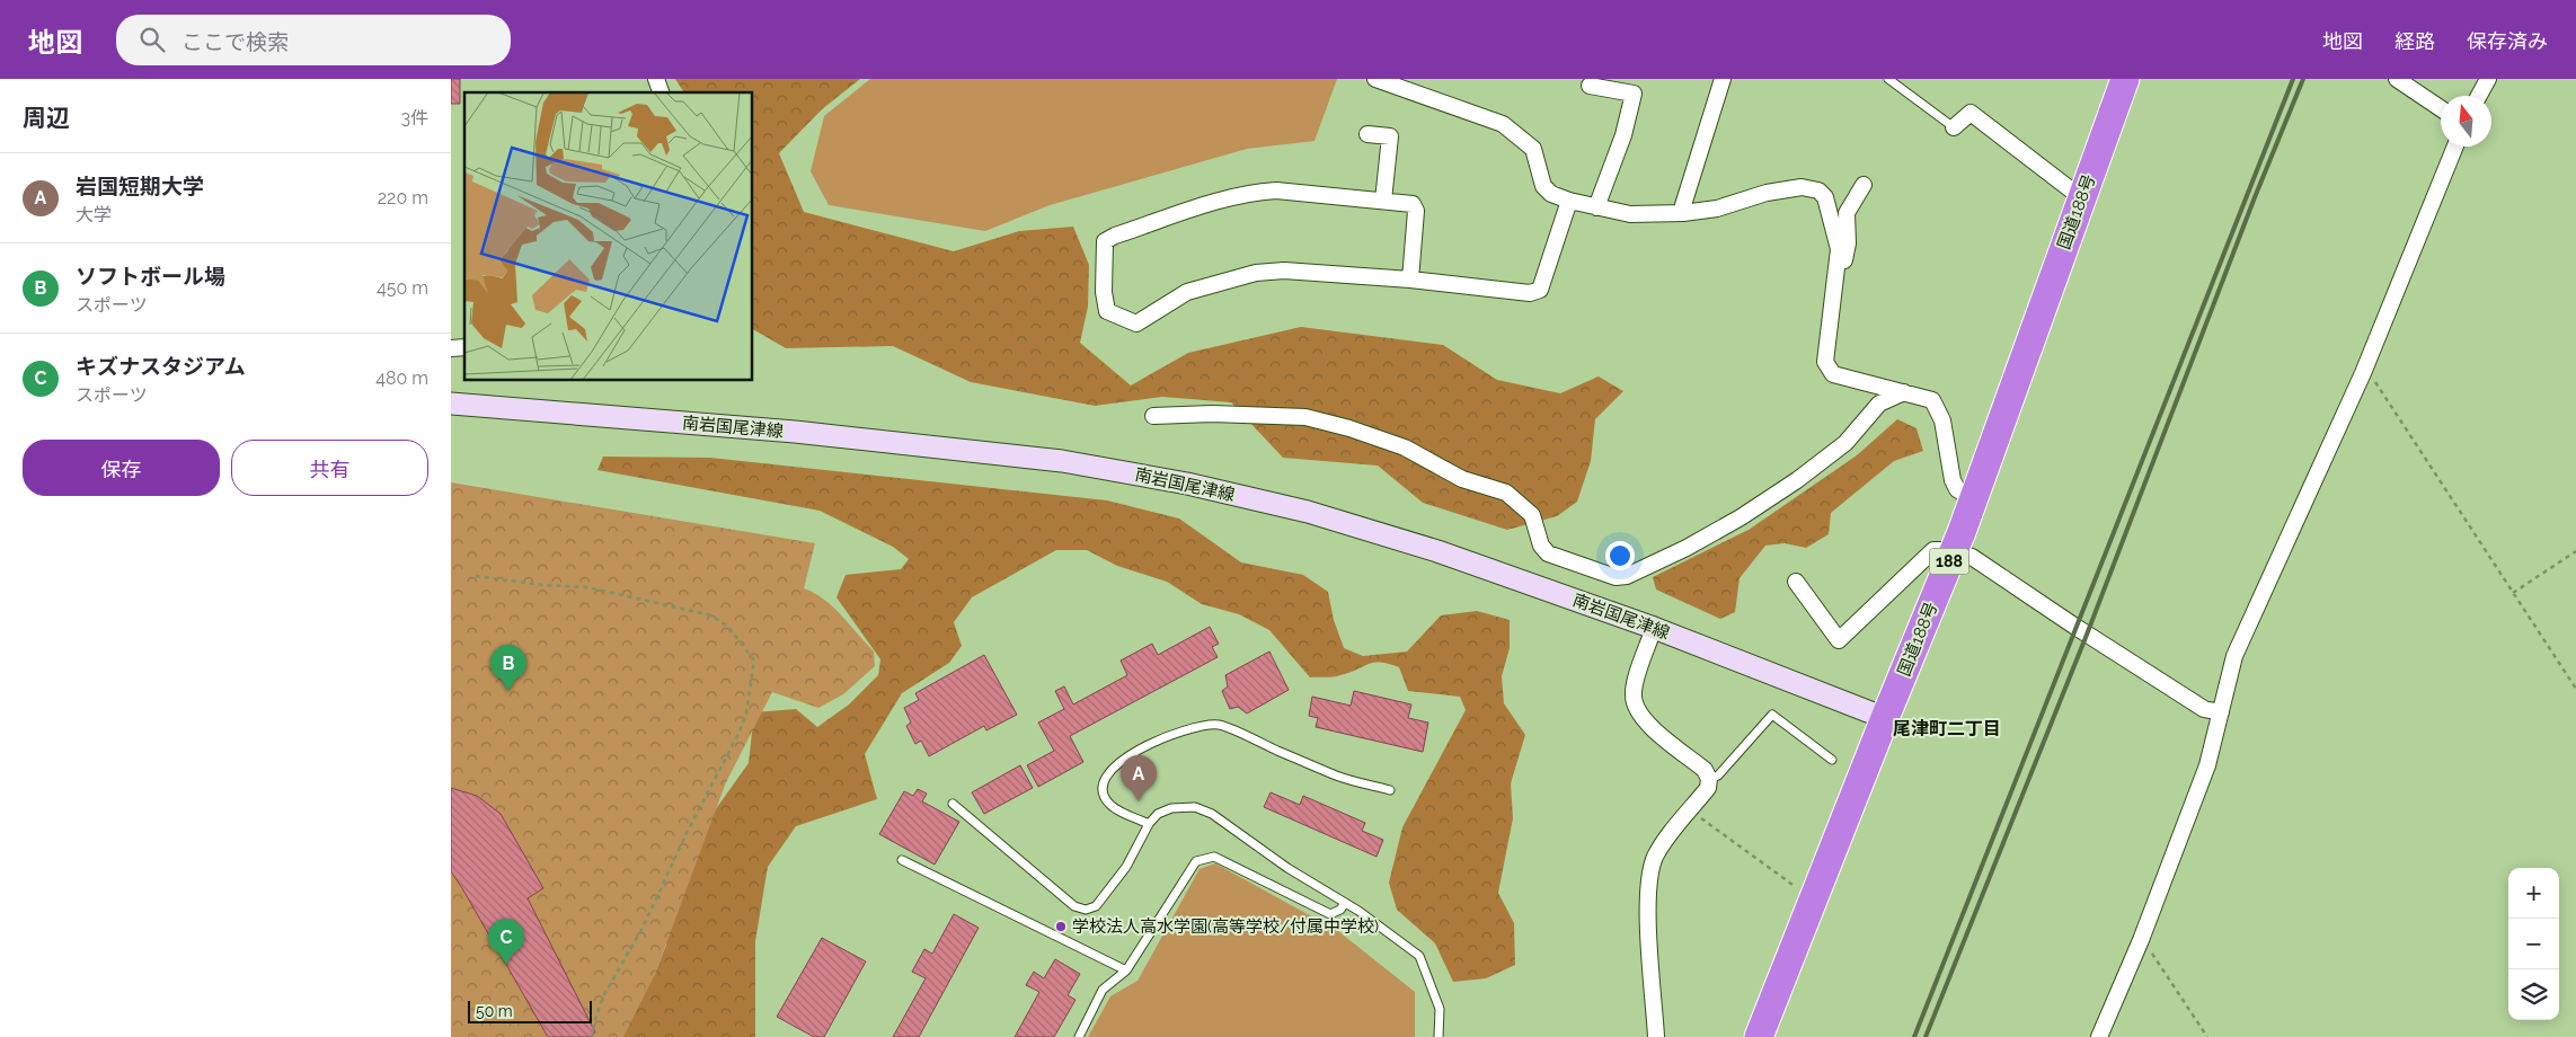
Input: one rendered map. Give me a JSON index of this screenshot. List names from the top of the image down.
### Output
{
  "streets": {
    "highway": ["国道188号", "188"],
    "main road": ["南岩国尾津線"]
  },
  "crossings": [
    ["国道188号", "南岩国尾津線"]
  ],
  "districts": ["尾津町二丁目"],
  "places": ["学校法人高水学園(高等学校/付属中学校)"],
  "scale_bar": "50 m",
  "north": "top",
  "page": {
    "header": "地図",
    "search": "ここで検索",
    "nav": ["地図", "経路", "保存済み"],
    "heading": ["周辺", "3件"],
    "list": [
      {
        "mark": "A",
        "name": "岩国短期大学",
        "note": "大学",
        "value": "220 m"
      },
      {
        "mark": "B",
        "name": "ソフトボール場",
        "note": "スポーツ",
        "value": "450 m"
      },
      {
        "mark": "C",
        "name": "キズナスタジアム",
        "note": "スポーツ",
        "value": "480 m"
      }
    ],
    "buttons": ["保存", "共有"],
    "pins": ["B", "A", "C"],
    "map_buttons": ["+", "−"],
    "scale": "50 m"
  }
}
